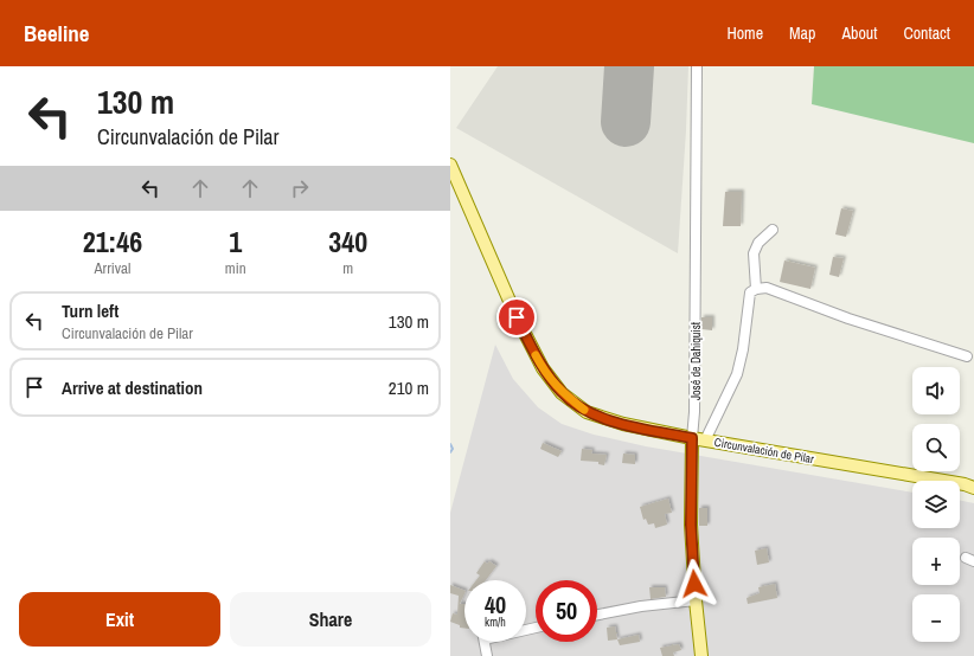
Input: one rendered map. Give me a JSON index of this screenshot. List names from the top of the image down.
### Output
{
  "streets": {
    "main road": ["José de Dahiquist", "Circunvalación de Pilar"]
  },
  "crossings": [
    ["José de Dahiquist", "Circunvalación de Pilar"]
  ],
  "page": {
    "header": "Beeline",
    "nav": [
      "Home",
      "Map",
      "About",
      "Contact"
    ],
    "turn": ["130 m", "Circunvalación de Pilar"],
    "eta": [
      "21:46",
      "Arrival",
      "1",
      "min",
      "340",
      "m"
    ],
    "list": [
      {
        "name": "Turn left",
        "note": "Circunvalación de Pilar",
        "value": "130 m"
      },
      {
        "name": "Arrive at destination",
        "value": "210 m"
      }
    ],
    "map_buttons": ["+", "−"],
    "speed": "40 km/h",
    "limit": "50",
    "buttons": ["Exit", "Share"]
  }
}
